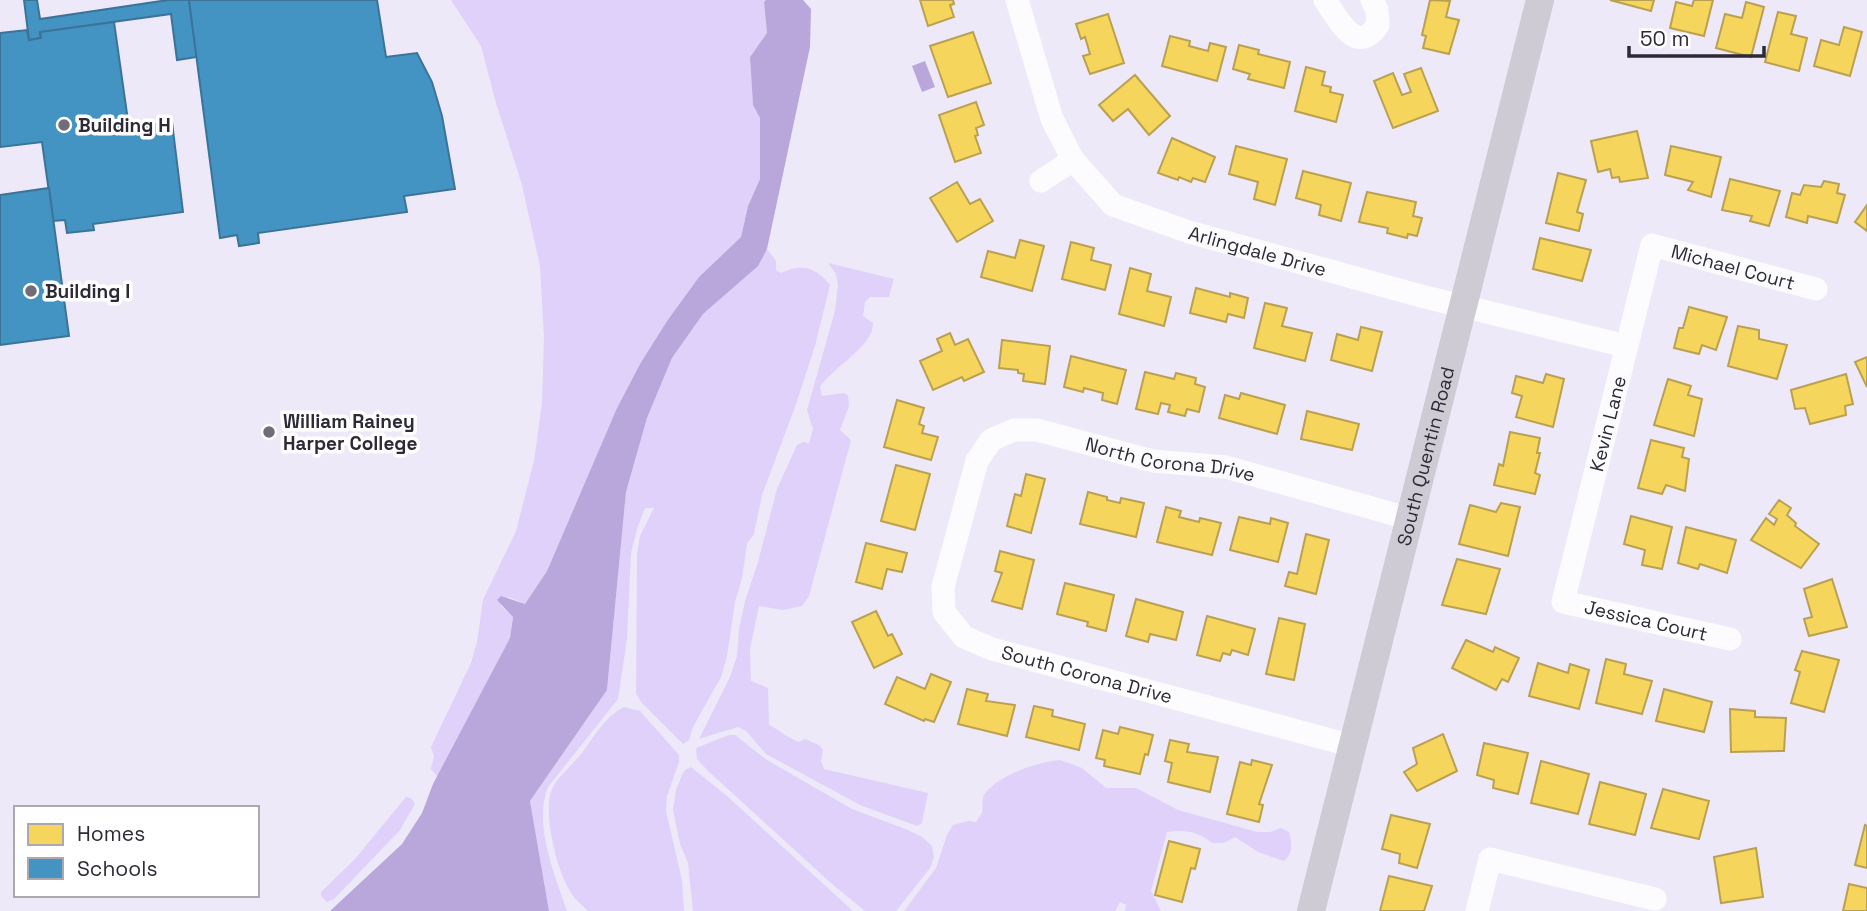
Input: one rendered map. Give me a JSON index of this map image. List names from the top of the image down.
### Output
{
  "streets": {
    "main road": ["South Quentin Road"],
    "street": [
      "Arlingdale Drive",
      "Michael Court",
      "Kevin Lane",
      "North Corona Drive",
      "Jessica Court",
      "South Corona Drive"
    ]
  },
  "crossings": [
    ["Arlingdale Drive", "Kevin Lane"],
    ["Arlingdale Drive", "South Quentin Road"],
    ["Michael Court", "Kevin Lane"],
    ["Kevin Lane", "Jessica Court"],
    ["South Quentin Road", "North Corona Drive"],
    ["South Quentin Road", "South Corona Drive"],
    ["North Corona Drive", "South Corona Drive"]
  ],
  "places": ["Building H", "Building I", "William Rainey Harper College"],
  "legend": ["Homes", "Schools"],
  "scale_bar": "50 m"
}
